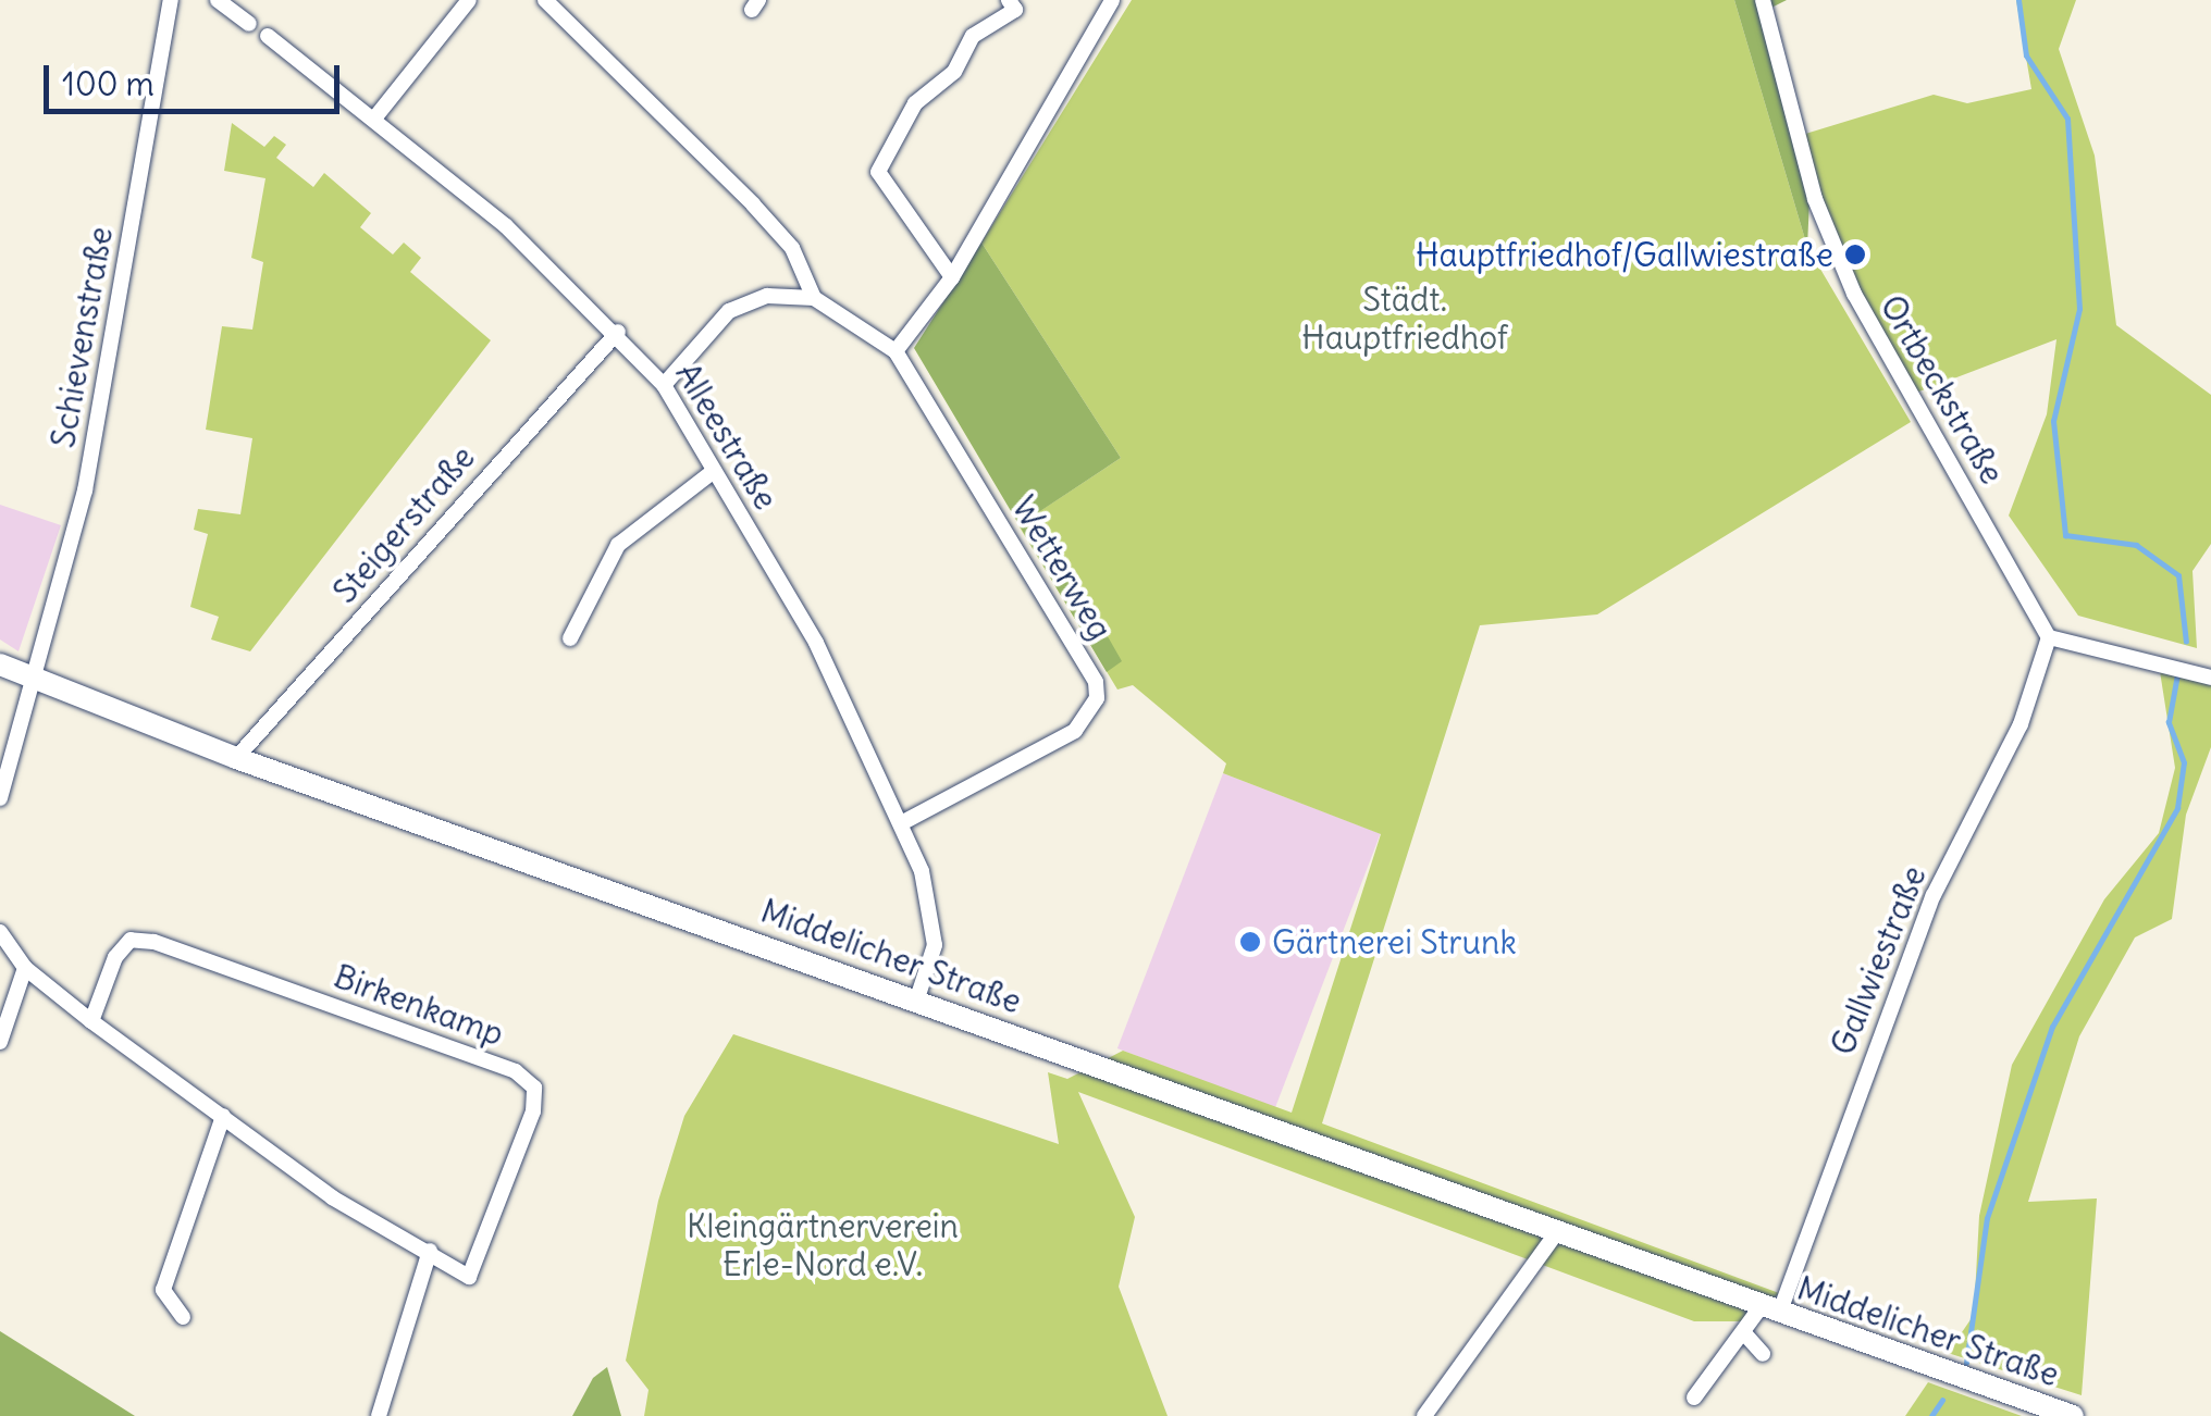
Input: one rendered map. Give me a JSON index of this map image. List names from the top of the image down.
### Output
{
  "streets": {
    "street": [
      "Schievenstraße",
      "Ortbeckstraße",
      "Alleestraße",
      "Steigerstraße",
      "Wetterweg",
      "Middelicher Straße",
      "Gallwiestraße",
      "Birkenkamp"
    ]
  },
  "crossings": [
    ["Schievenstraße", "Middelicher Straße"],
    ["Ortbeckstraße", "Gallwiestraße"],
    ["Alleestraße", "Steigerstraße"],
    ["Alleestraße", "Wetterweg"],
    ["Alleestraße", "Middelicher Straße"],
    ["Steigerstraße", "Middelicher Straße"],
    ["Middelicher Straße", "Gallwiestraße"]
  ],
  "parks": ["Städt. Hauptfriedhof", "Kleingärtnerverein Erle-Nord e.V."],
  "places": ["Hauptfriedhof/Gallwiestraße", "Gärtnerei Strunk"],
  "scale_bar": "100 m"
}
